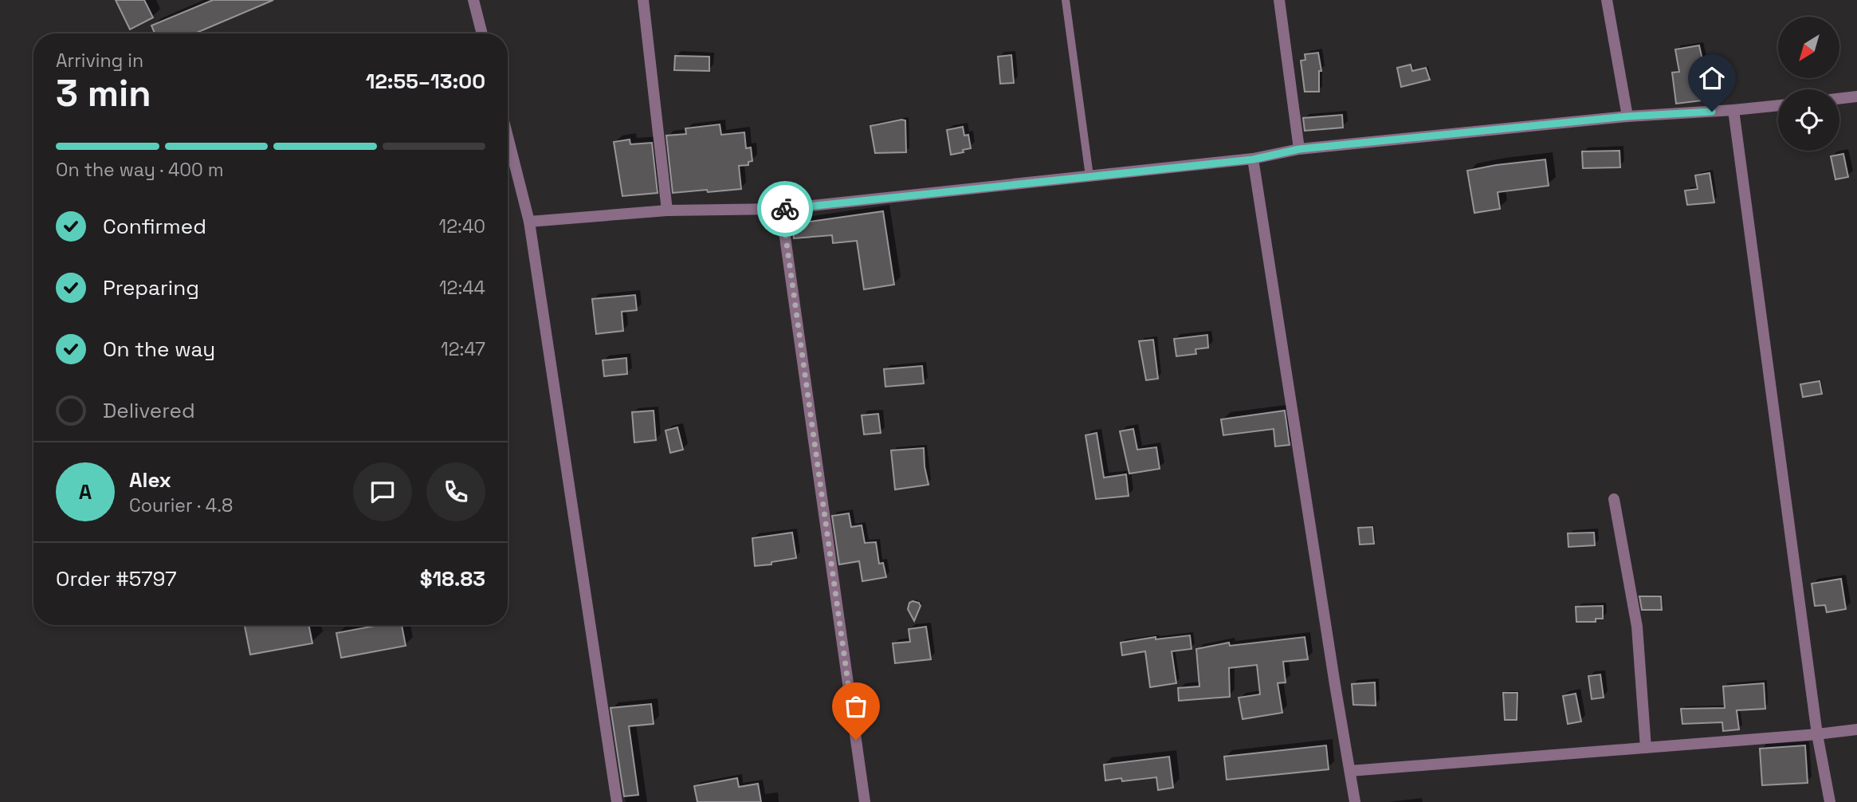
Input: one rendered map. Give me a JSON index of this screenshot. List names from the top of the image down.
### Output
{
  "north": "bottom left",
  "page": {
    "heading": ["3 min", "Arriving in", "12:55–13:00"],
    "panel": [
      "Alex",
      "Courier · 4.8",
      "Order #5797",
      "$18.83"
    ],
    "bar": "On the way · 400 m",
    "list": [
      ["Confirmed", "12:40"],
      ["Preparing", "12:44"],
      ["On the way", "12:47"],
      "Delivered"
    ],
    "round": "A"
  }
}
